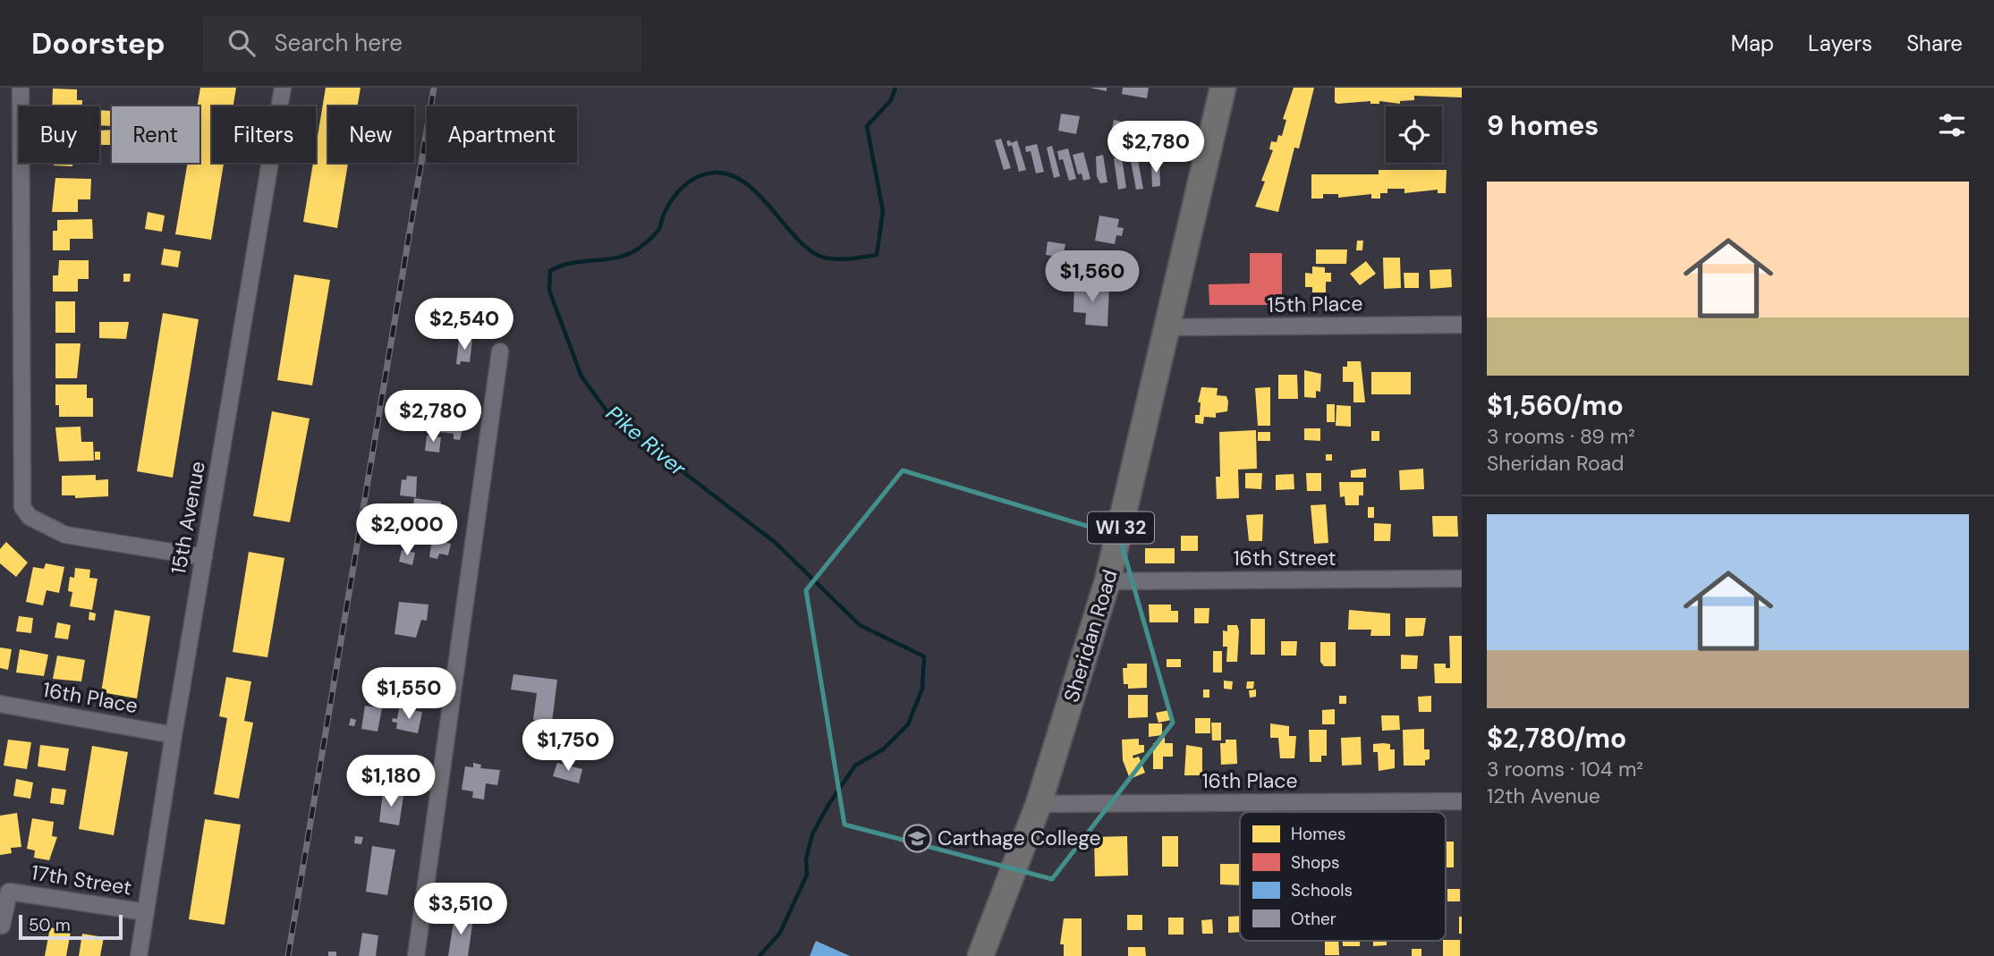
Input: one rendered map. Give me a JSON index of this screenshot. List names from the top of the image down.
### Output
{
  "streets": {
    "main road": ["WI 32", "Sheridan Road"],
    "street": [
      "15th Place",
      "15th Avenue",
      "16th Street",
      "16th Place",
      "17th Street"
    ]
  },
  "crossings": [
    ["15th Place", "Sheridan Road"],
    ["15th Avenue", "16th Place"],
    ["15th Avenue", "17th Street"],
    ["16th Street", "Sheridan Road"],
    ["Sheridan Road", "16th Place"]
  ],
  "water": ["Pike River"],
  "places": {
    "school or university": ["Carthage College"]
  },
  "legend": [
    "Homes",
    "Shops",
    "Schools",
    "Other"
  ],
  "scale_bar": "50 m",
  "page": {
    "header": "Doorstep",
    "search": "Search here",
    "nav": ["Map", "Layers", "Share"],
    "heading": "9 homes",
    "chip": [
      "Buy",
      "Rent",
      "Filters",
      "New",
      "Apartment"
    ],
    "price": [
      "$2,780",
      "$1,560",
      "$2,540",
      "$2,780",
      "$2,000",
      "$1,550",
      "$1,750",
      "$1,180",
      "$3,510"
    ],
    "list": [
      {
        "name": "$1,560/mo",
        "note": "3 rooms · 89 m² · Sheridan Road"
      },
      {
        "name": "$2,780/mo",
        "note": "3 rooms · 104 m² · 12th Avenue"
      }
    ],
    "scale": "50 m"
  }
}
